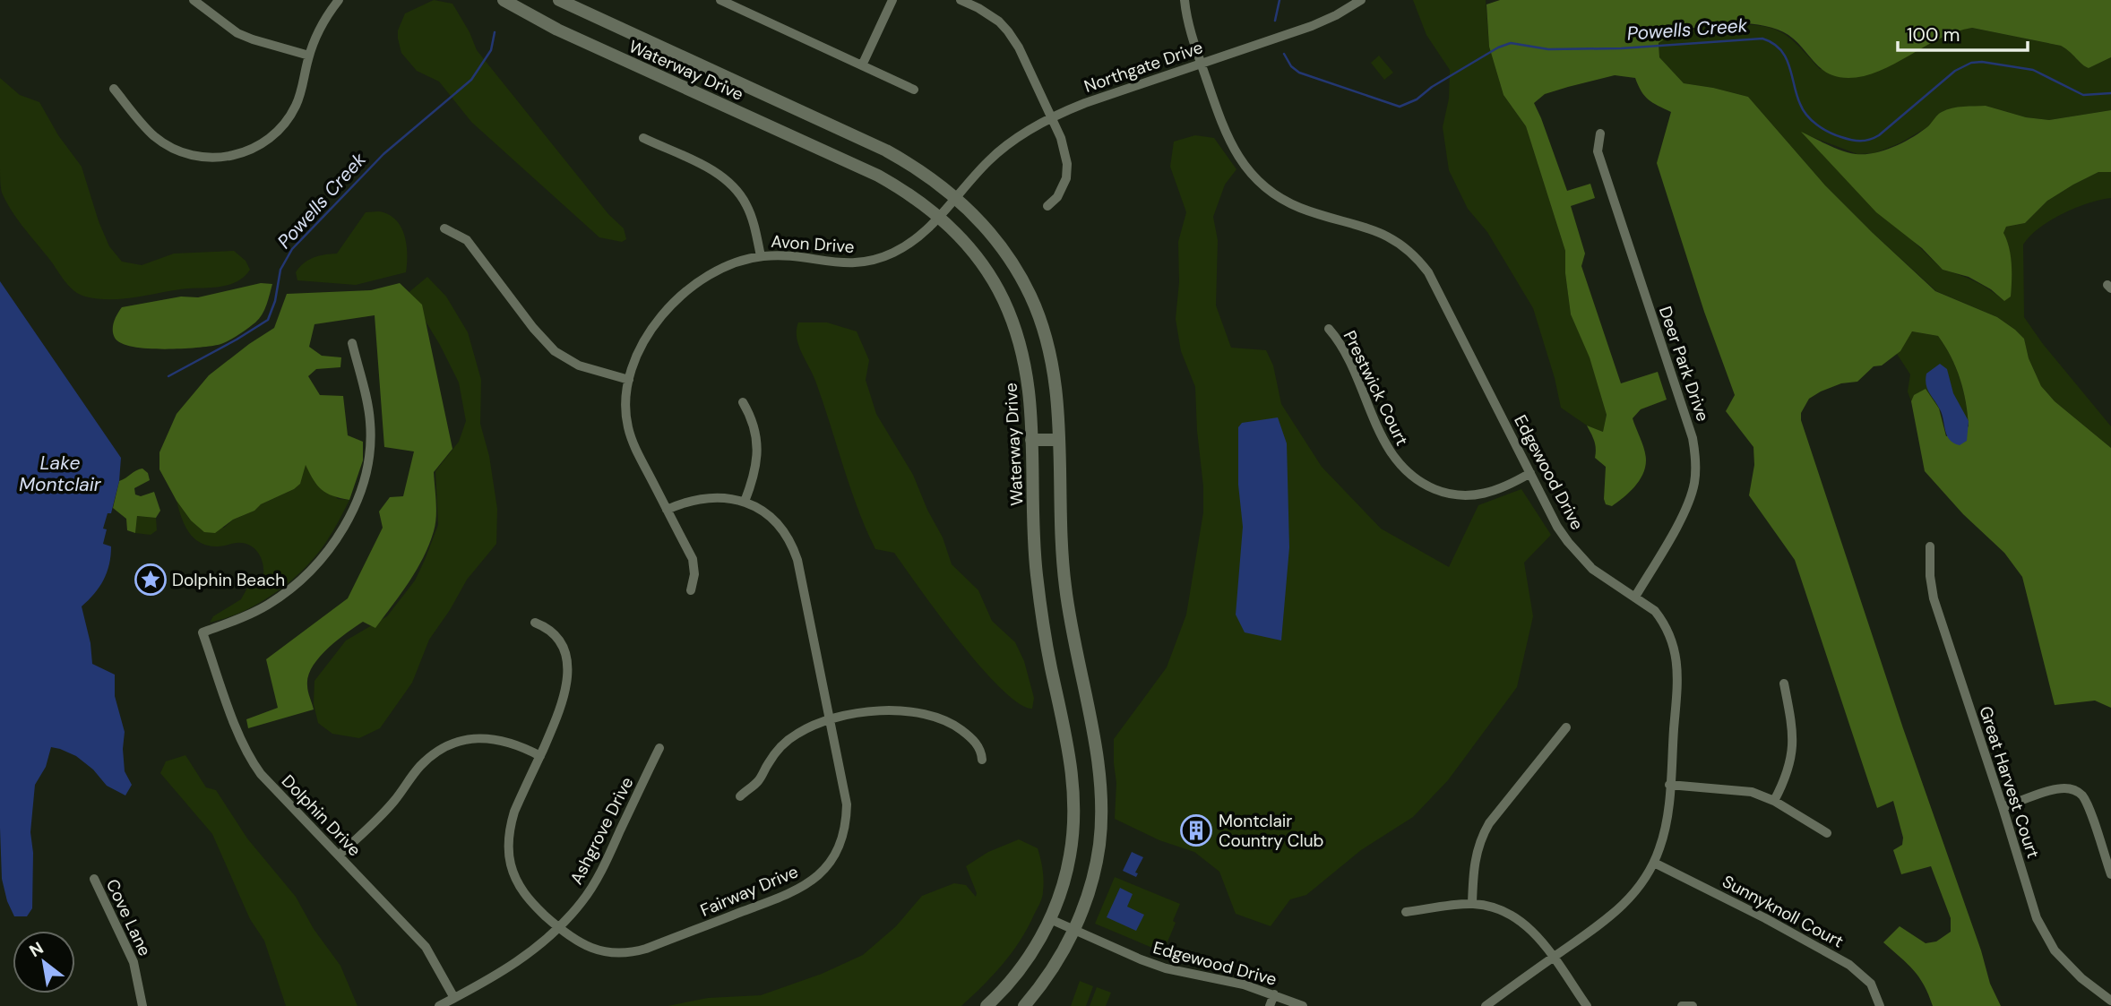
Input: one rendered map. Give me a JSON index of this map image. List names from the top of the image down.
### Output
{
  "streets": {
    "main road": ["Waterway Drive"],
    "street": [
      "Northgate Drive",
      "Avon Drive",
      "Deer Park Drive",
      "Prestwick Court",
      "Edgewood Drive",
      "Great Harvest Court",
      "Dolphin Drive",
      "Ashgrove Drive",
      "Fairway Drive",
      "Sunnyknoll Court",
      "Cove Lane"
    ]
  },
  "crossings": [
    ["Northgate Drive", "Waterway Drive"],
    ["Northgate Drive", "Avon Drive"],
    ["Northgate Drive", "Edgewood Drive"],
    ["Waterway Drive", "Avon Drive"],
    ["Waterway Drive", "Edgewood Drive"],
    ["Avon Drive", "Fairway Drive"],
    ["Deer Park Drive", "Edgewood Drive"],
    ["Prestwick Court", "Edgewood Drive"],
    ["Edgewood Drive", "Sunnyknoll Court"],
    ["Dolphin Drive", "Ashgrove Drive"],
    ["Ashgrove Drive", "Fairway Drive"]
  ],
  "water": ["Powells Creek", "Lake Montclair"],
  "places": {
    "place": ["Dolphin Beach"],
    "building": ["Montclair Country Club"]
  },
  "scale_bar": "100 m",
  "north": "top left"
}
